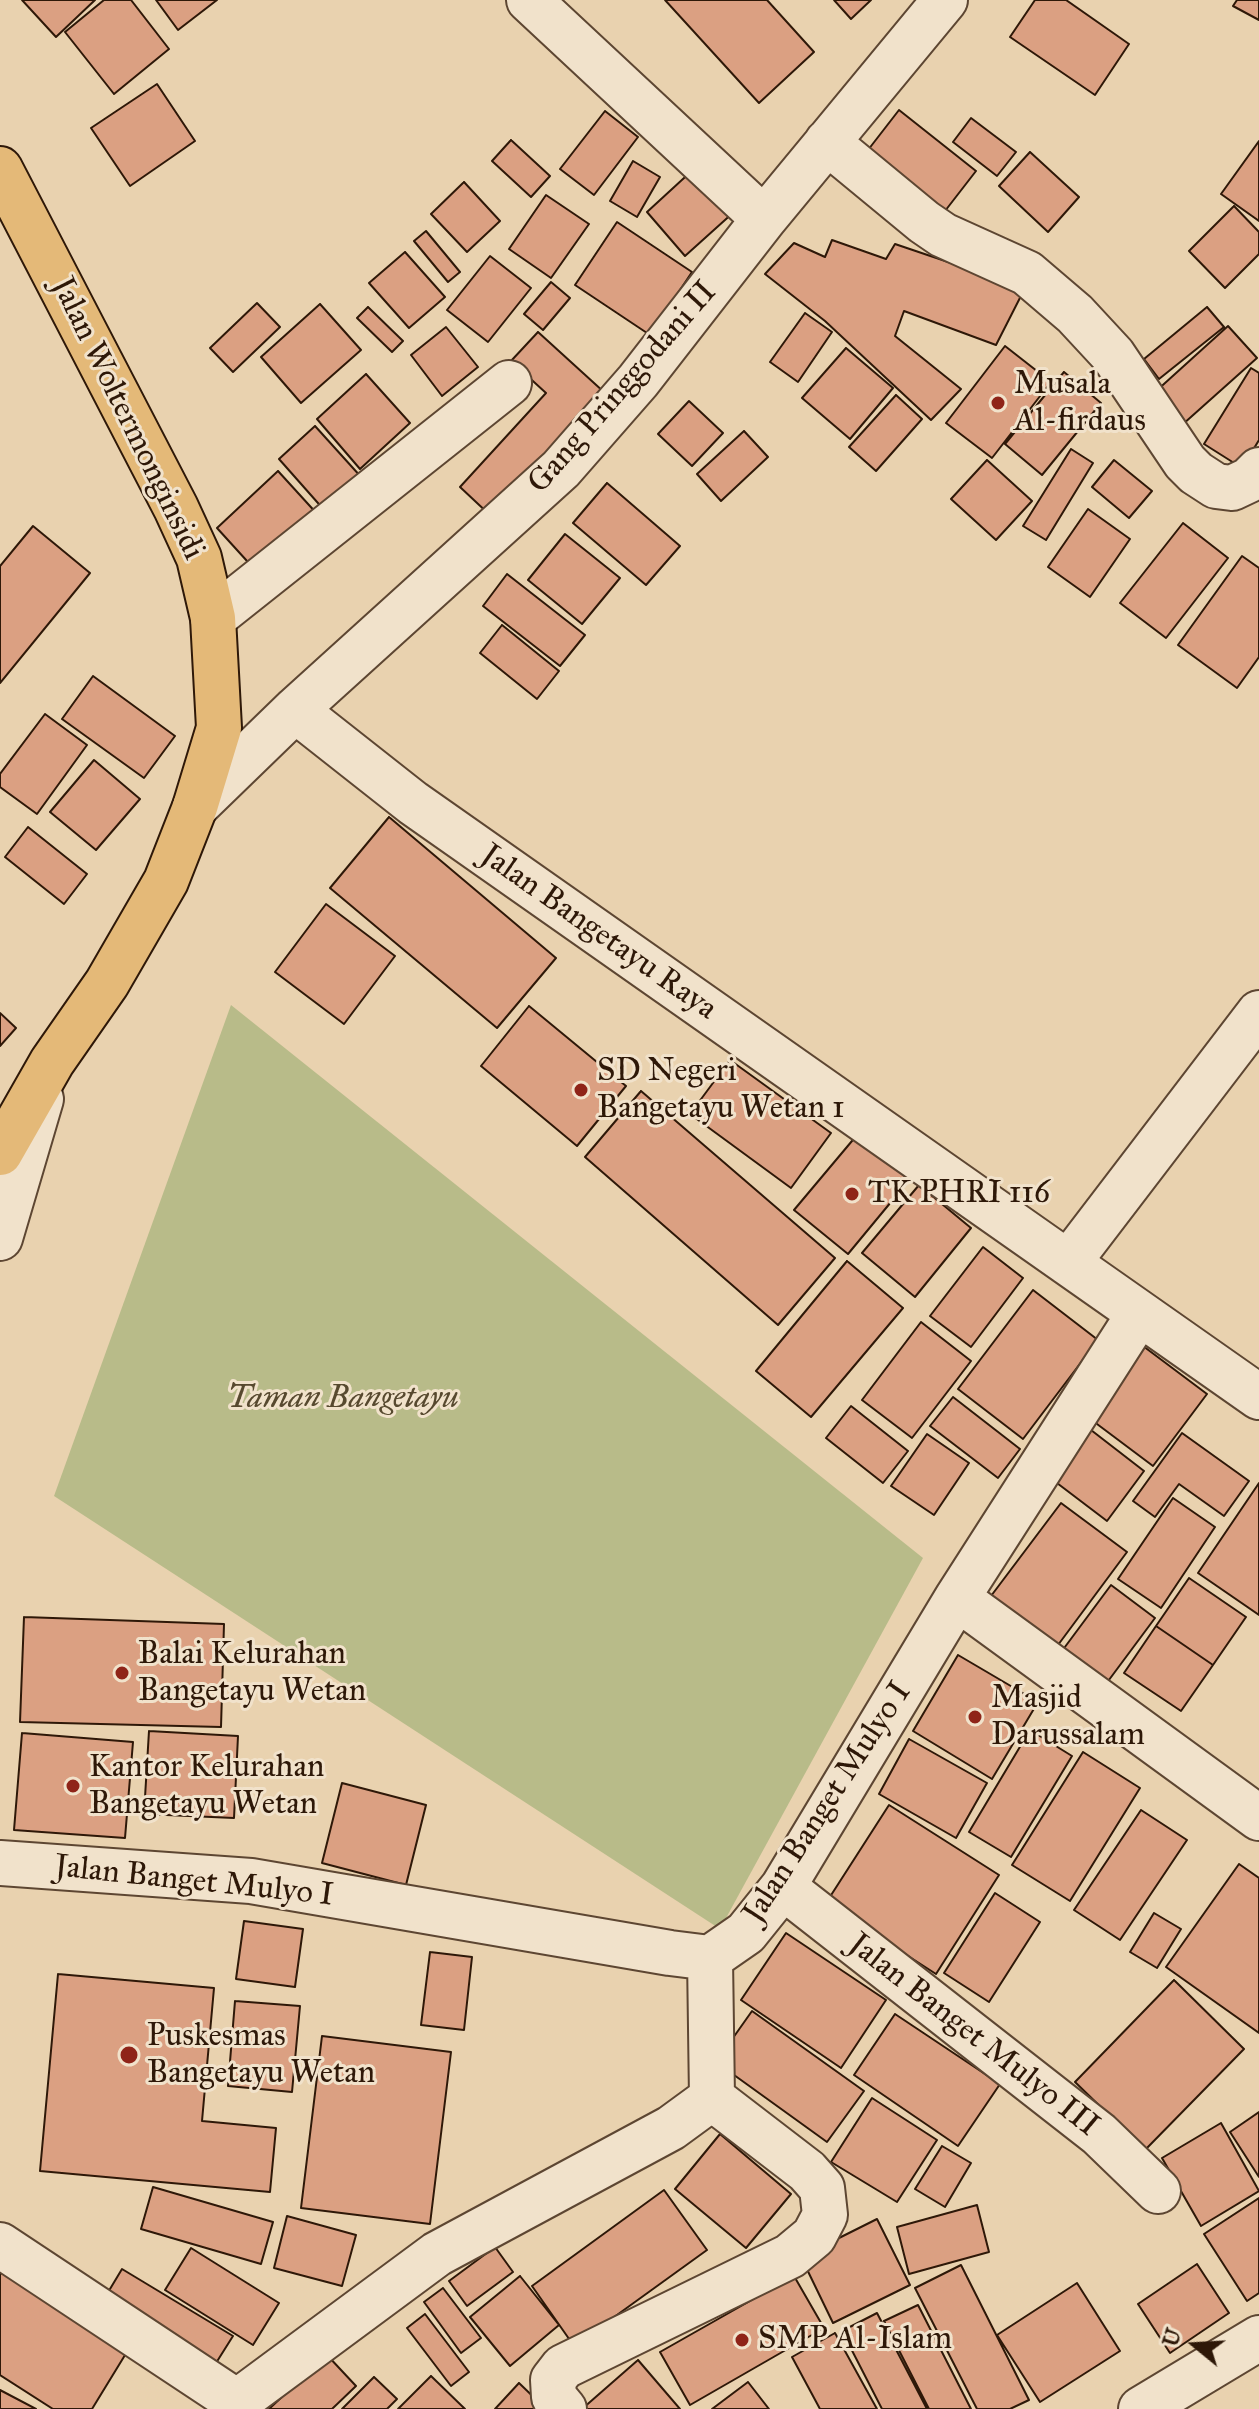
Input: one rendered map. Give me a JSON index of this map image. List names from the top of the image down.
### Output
{
  "streets": {
    "main road": ["Jalan Woltermonginsidi"],
    "street": [
      "Gang Pringgodani II",
      "Jalan Bangetayu Raya",
      "Jalan Banget Mulyo I",
      "Jalan Banget Mulyo III"
    ]
  },
  "crossings": [
    ["Gang Pringgodani II", "Jalan Woltermonginsidi"],
    ["Gang Pringgodani II", "Jalan Bangetayu Raya"],
    ["Jalan Bangetayu Raya", "Jalan Banget Mulyo I"],
    ["Jalan Banget Mulyo I", "Jalan Banget Mulyo III"]
  ],
  "parks": ["Taman Bangetayu"],
  "places": [
    "Musala Al-firdaus",
    "SD Negeri Bangetayu Wetan 1",
    "TK PHRI 116",
    "Balai Kelurahan Bangetayu Wetan",
    "Masjid Darussalam",
    "Kantor Kelurahan Bangetayu Wetan",
    "Puskesmas Bangetayu Wetan",
    "SMP Al-Islam"
  ],
  "north": "left"
}
